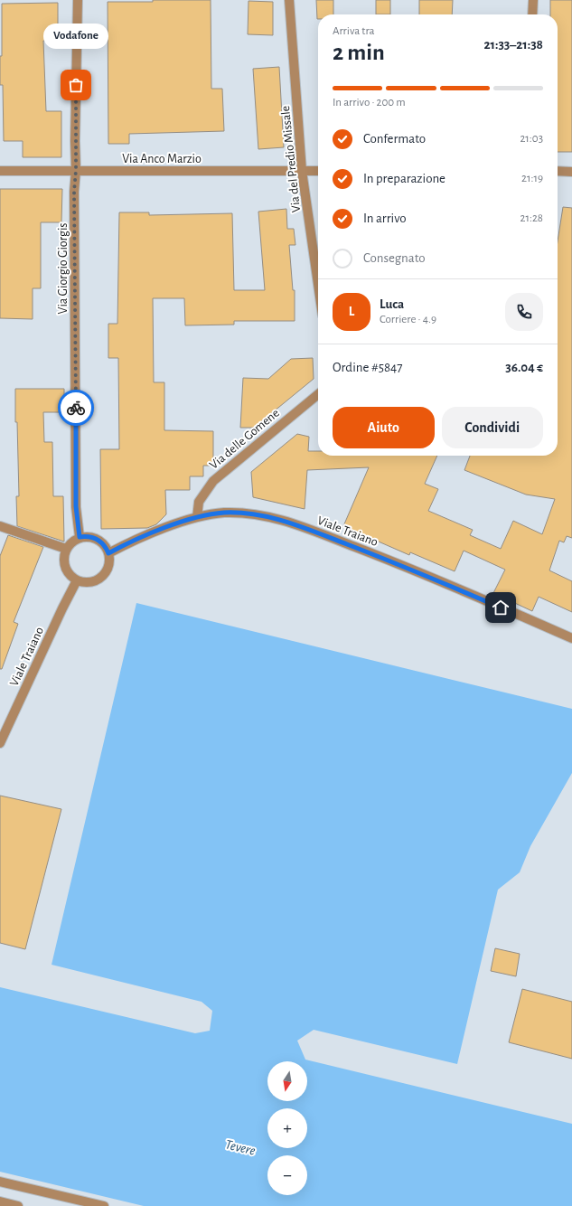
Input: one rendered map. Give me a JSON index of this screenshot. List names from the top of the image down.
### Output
{
  "streets": {
    "street": [
      "Via Anco Marzio",
      "Via del Predio Missale",
      "Via Giorgio Giorgis",
      "Via delle Gomene",
      "Viale Traiano"
    ]
  },
  "crossings": [
    ["Via Anco Marzio", "Via del Predio Missale"],
    ["Via Anco Marzio", "Via Giorgio Giorgis"],
    ["Via Giorgio Giorgis", "Viale Traiano"],
    ["Via delle Gomene", "Viale Traiano"]
  ],
  "water": ["Tevere"],
  "places": ["Vodafone"],
  "north": "bottom",
  "page": {
    "heading": ["2 min", "Arriva tra", "21:33–21:38"],
    "panel": [
      "Luca",
      "Corriere · 4.9",
      "Ordine #5847",
      "36.04 €"
    ],
    "bubble": "Vodafone",
    "bar": "In arrivo · 200 m",
    "list": [
      ["Confermato", "21:03"],
      ["In preparazione", "21:19"],
      ["In arrivo", "21:28"],
      "Consegnato"
    ],
    "round": "L",
    "buttons": ["Aiuto", "Condividi"],
    "map_buttons": ["+", "−"]
  }
}
